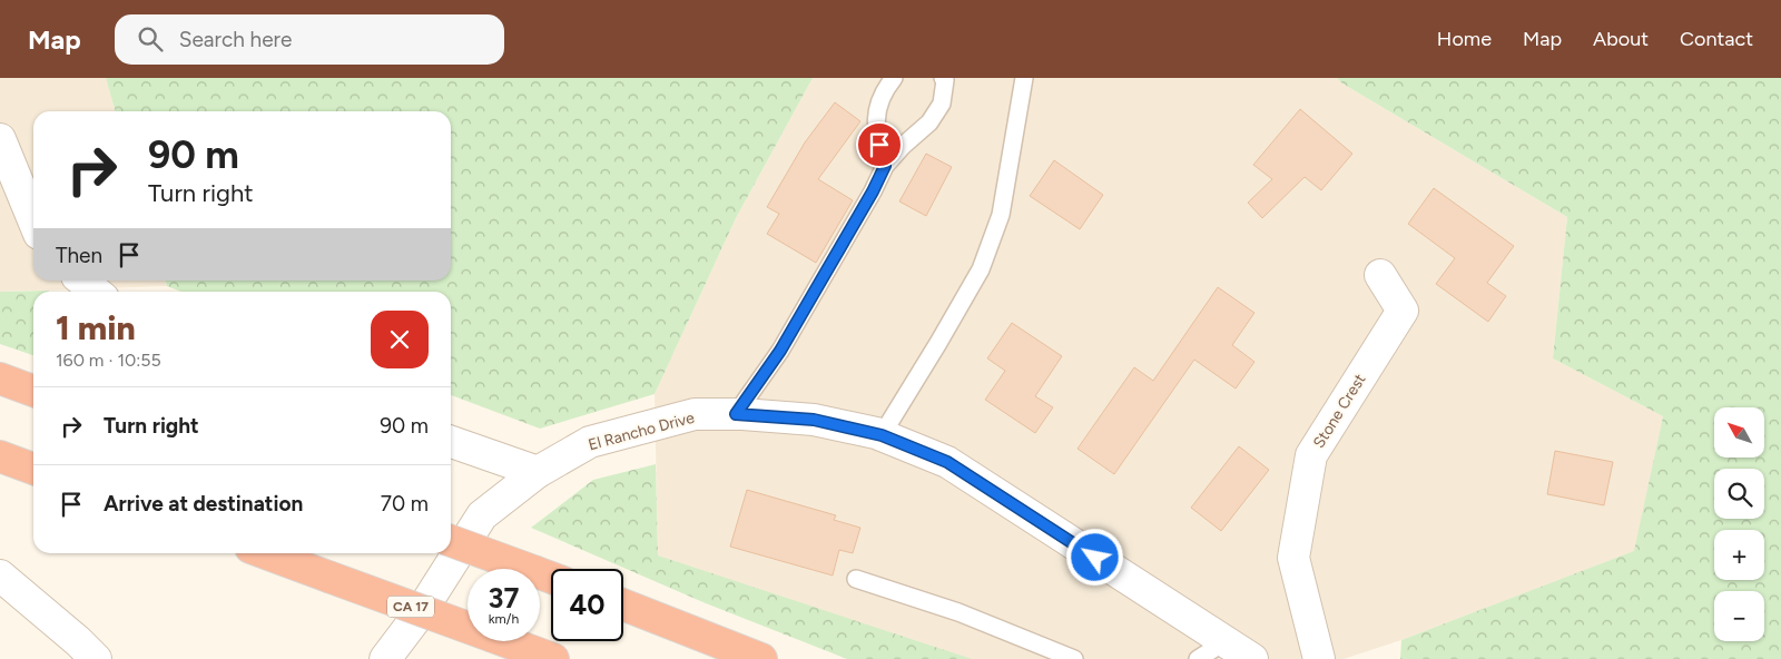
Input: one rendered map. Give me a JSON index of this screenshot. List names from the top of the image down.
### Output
{
  "streets": {
    "highway": ["CA 17"],
    "street": ["Stone Crest", "El Rancho Drive"]
  },
  "north": "top left",
  "page": {
    "header": "Map",
    "search": "Search here",
    "nav": [
      "Home",
      "Map",
      "About",
      "Contact"
    ],
    "turn": ["90 m", "Turn right"],
    "then": "Then",
    "heading": ["1 min", "160 m · 10:55"],
    "list": [
      {
        "name": "Turn right",
        "value": "90 m"
      },
      {
        "name": "Arrive at destination",
        "value": "70 m"
      }
    ],
    "map_buttons": ["+", "−"],
    "speed": "37 km/h",
    "limit": "40"
  }
}
